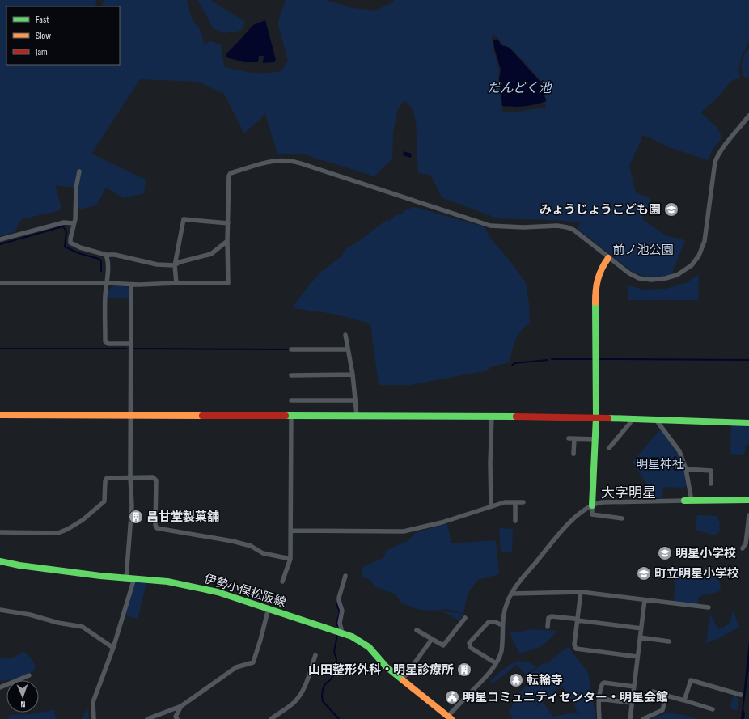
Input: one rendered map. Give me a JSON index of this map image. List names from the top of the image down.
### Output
{
  "streets": {
    "street": ["伊勢小俣松阪線"]
  },
  "districts": ["大字明星"],
  "water": ["だんどく池"],
  "parks": ["前ノ池公園", "明星神社"],
  "places": {
    "school or university": ["みょうじょうこども園", "明星小学校", "町立明星小学校"],
    "building": ["昌甘堂製菓舗", "山田整形外科・明星診療所"],
    "temple": ["転輪寺"],
    "public building": ["明星コミュニティセンター・明星会館"]
  },
  "legend": ["Fast", "Slow", "Jam"],
  "north": "bottom"
}
